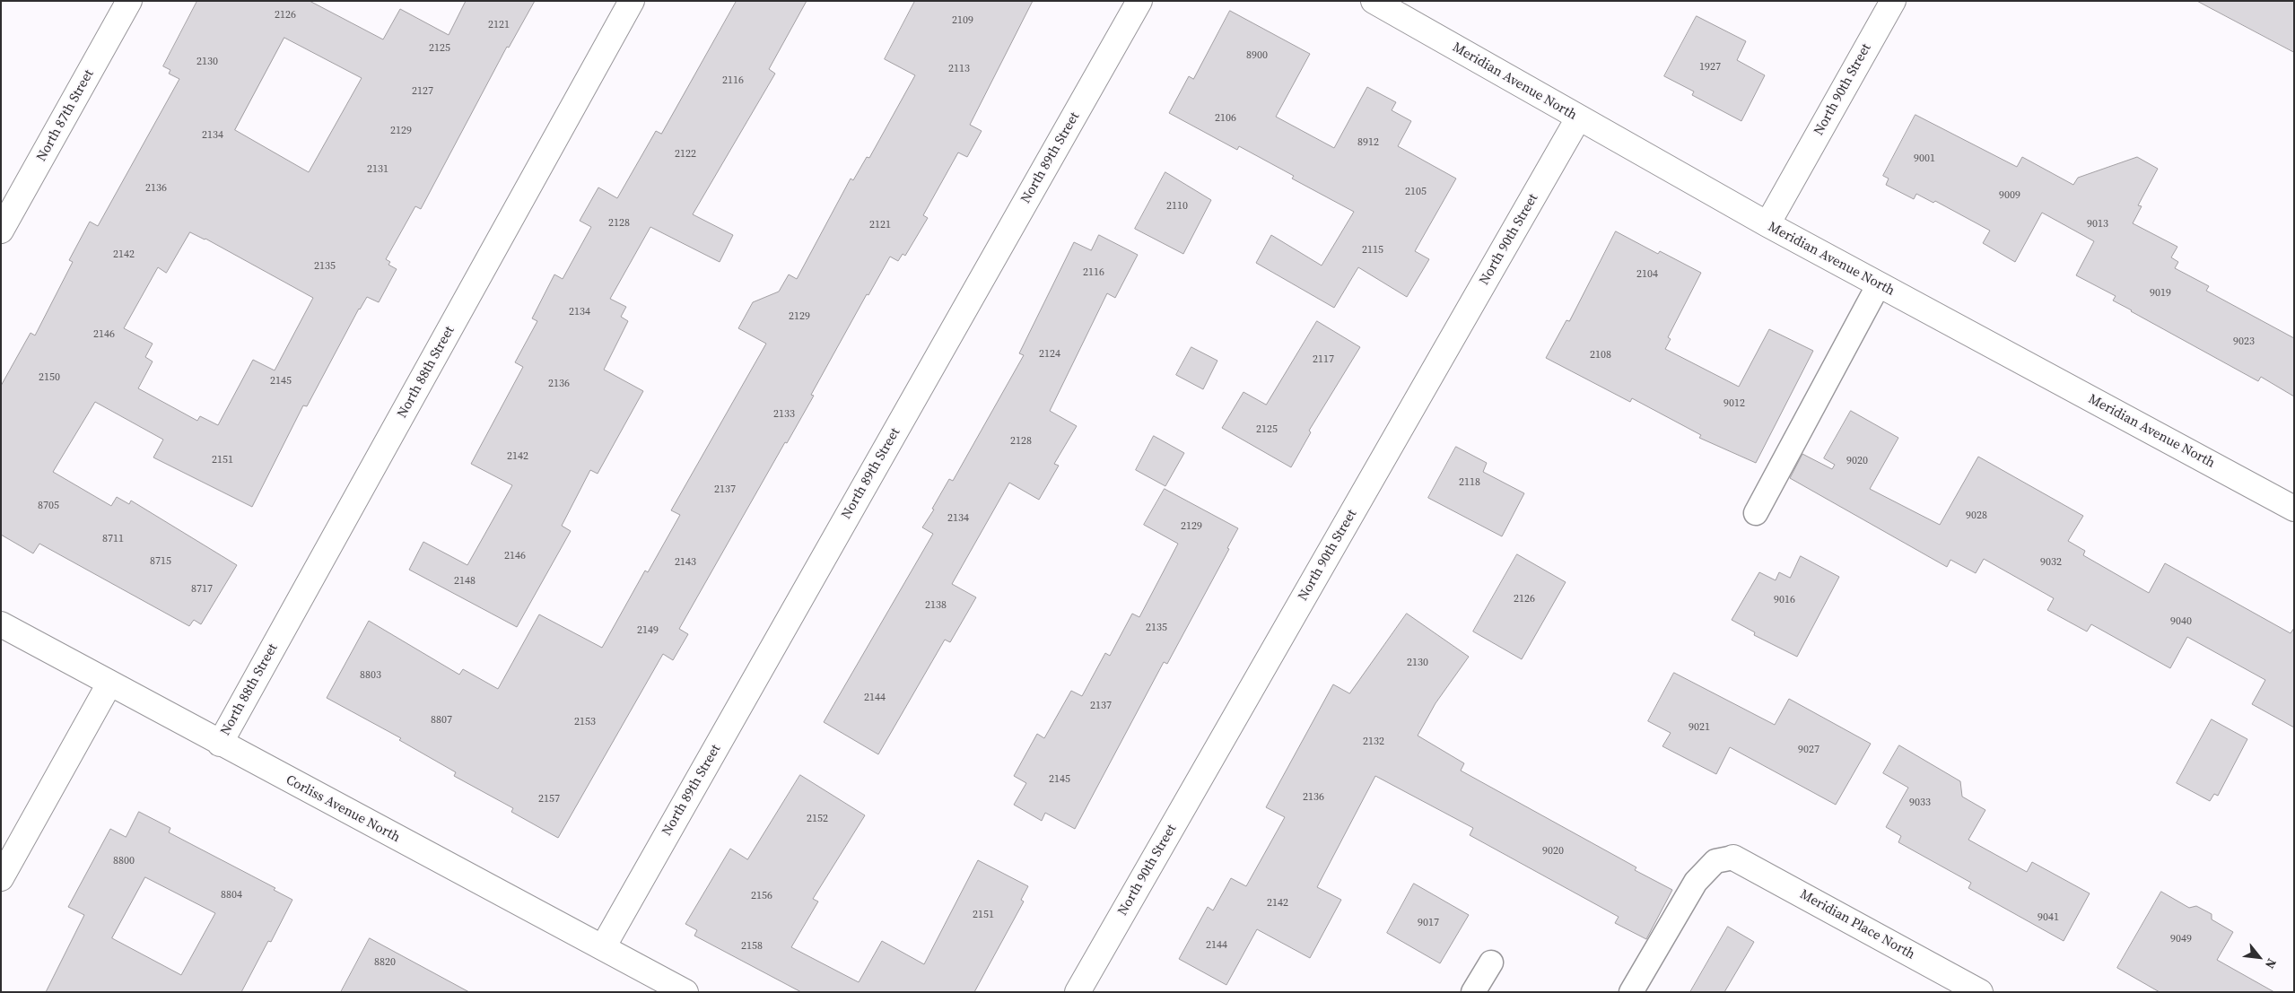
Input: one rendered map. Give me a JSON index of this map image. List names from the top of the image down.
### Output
{
  "streets": {
    "street": [
      "Meridian Avenue North",
      "North 90th Street",
      "North 87th Street",
      "North 89th Street",
      "North 88th Street",
      "Corliss Avenue North",
      "Meridian Place North"
    ]
  },
  "crossings": [
    ["Meridian Avenue North", "North 90th Street"],
    ["North 89th Street", "Corliss Avenue North"],
    ["North 88th Street", "Corliss Avenue North"]
  ],
  "house_numbers": [
    "2126",
    "2109",
    "2121",
    "2125",
    "8900",
    "2130",
    "1927",
    "2113",
    "2116",
    "2127",
    "2106",
    "2129",
    "2134",
    "8912",
    "2122",
    "9001",
    "2131",
    "2136",
    "2105",
    "9009",
    "2110",
    "2128",
    "9013",
    "2121",
    "2115",
    "2142",
    "2135",
    "2116",
    "2104",
    "9019",
    "2134",
    "2129",
    "2146",
    "9023",
    "2124",
    "2108",
    "2117",
    "2150",
    "2145",
    "2136",
    "9012",
    "2133",
    "2125",
    "2128",
    "2142",
    "2151",
    "9020",
    "2118",
    "2137",
    "8705",
    "9028",
    "2134",
    "2129",
    "8711",
    "2146",
    "8715",
    "2143",
    "9032",
    "2148",
    "8717",
    "2126",
    "9016",
    "2138",
    "9040",
    "2135",
    "2149",
    "2130",
    "8803",
    "2144",
    "2137",
    "8807",
    "2153",
    "9021",
    "2132",
    "9027",
    "2145",
    "2136",
    "2157",
    "9033",
    "2152",
    "9020",
    "8800",
    "8804",
    "2156",
    "2142",
    "2151",
    "9041",
    "9017",
    "9049",
    "2144",
    "2158",
    "8820"
  ],
  "north": "bottom right"
}
